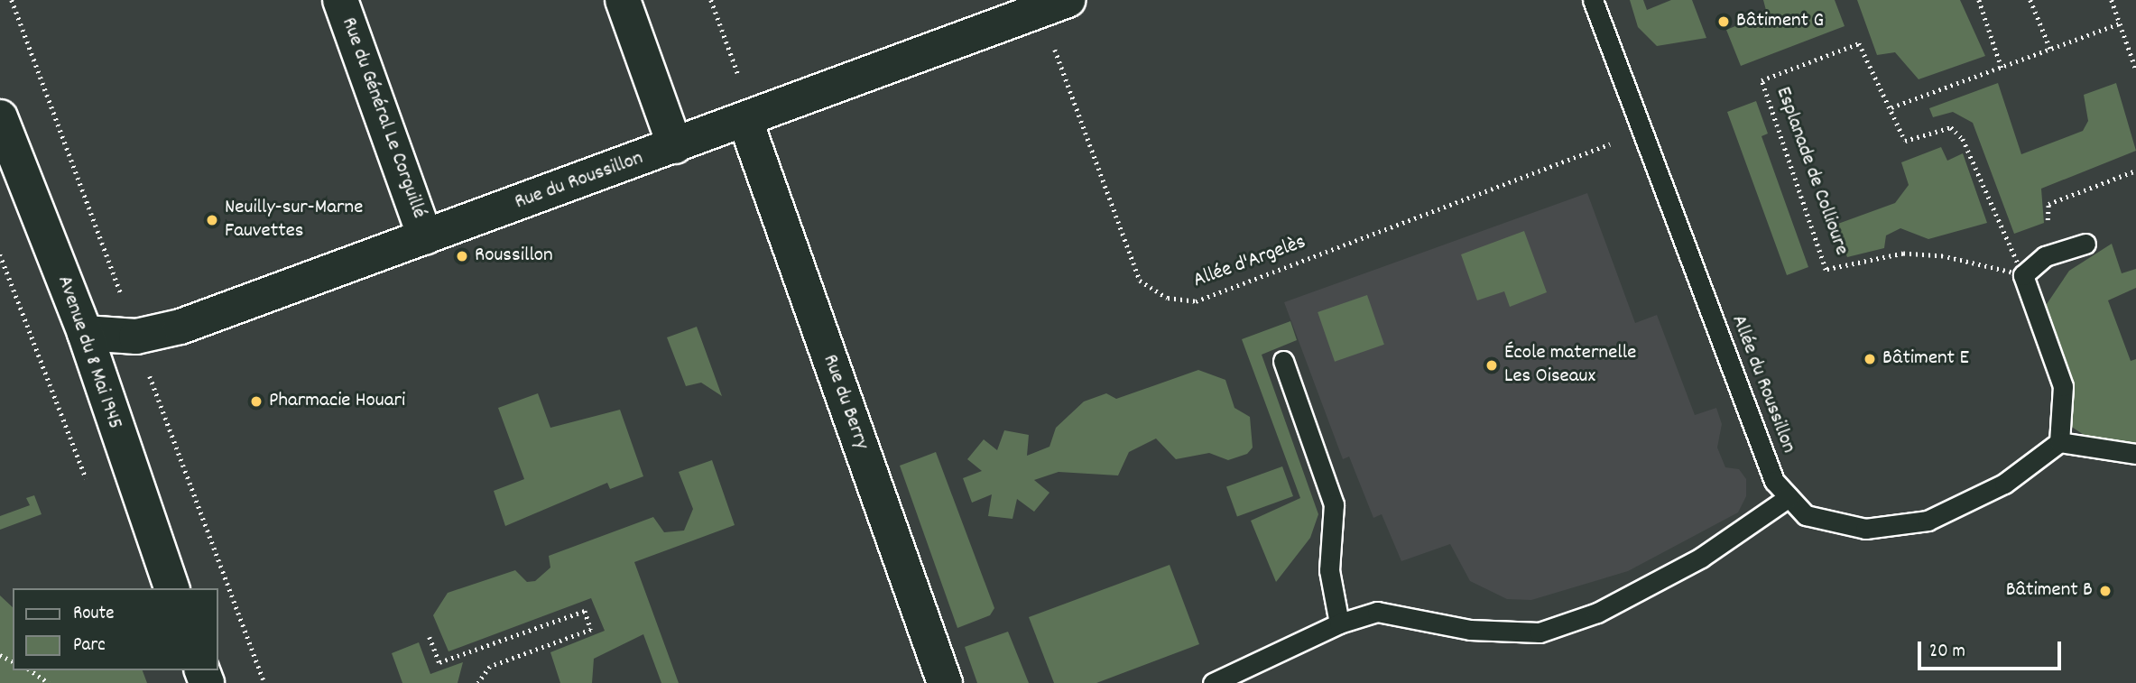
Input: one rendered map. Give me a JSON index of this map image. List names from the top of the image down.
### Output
{
  "streets": {
    "street": [
      "Rue du Général Le Corguillé",
      "Rue du Roussillon",
      "Avenue du 8 Mai 1945",
      "Rue du Berry"
    ],
    "lane": ["Allée du Roussillon"],
    "path": ["Esplanade de Collioure", "Allée d'Argelès"]
  },
  "crossings": [
    ["Rue du Général Le Corguillé", "Rue du Roussillon"],
    ["Rue du Roussillon", "Allée d'Argelès"],
    ["Rue du Roussillon", "Avenue du 8 Mai 1945"],
    ["Rue du Roussillon", "Rue du Berry"],
    ["Allée d'Argelès", "Allée du Roussillon"]
  ],
  "places": [
    "Bâtiment G",
    "Neuilly-sur-Marne Fauvettes",
    "Roussillon",
    "Bâtiment E",
    "École maternelle Les Oiseaux",
    "Pharmacie Houari",
    "Bâtiment B"
  ],
  "legend": ["Route", "Parc"],
  "scale_bar": "20 m"
}
